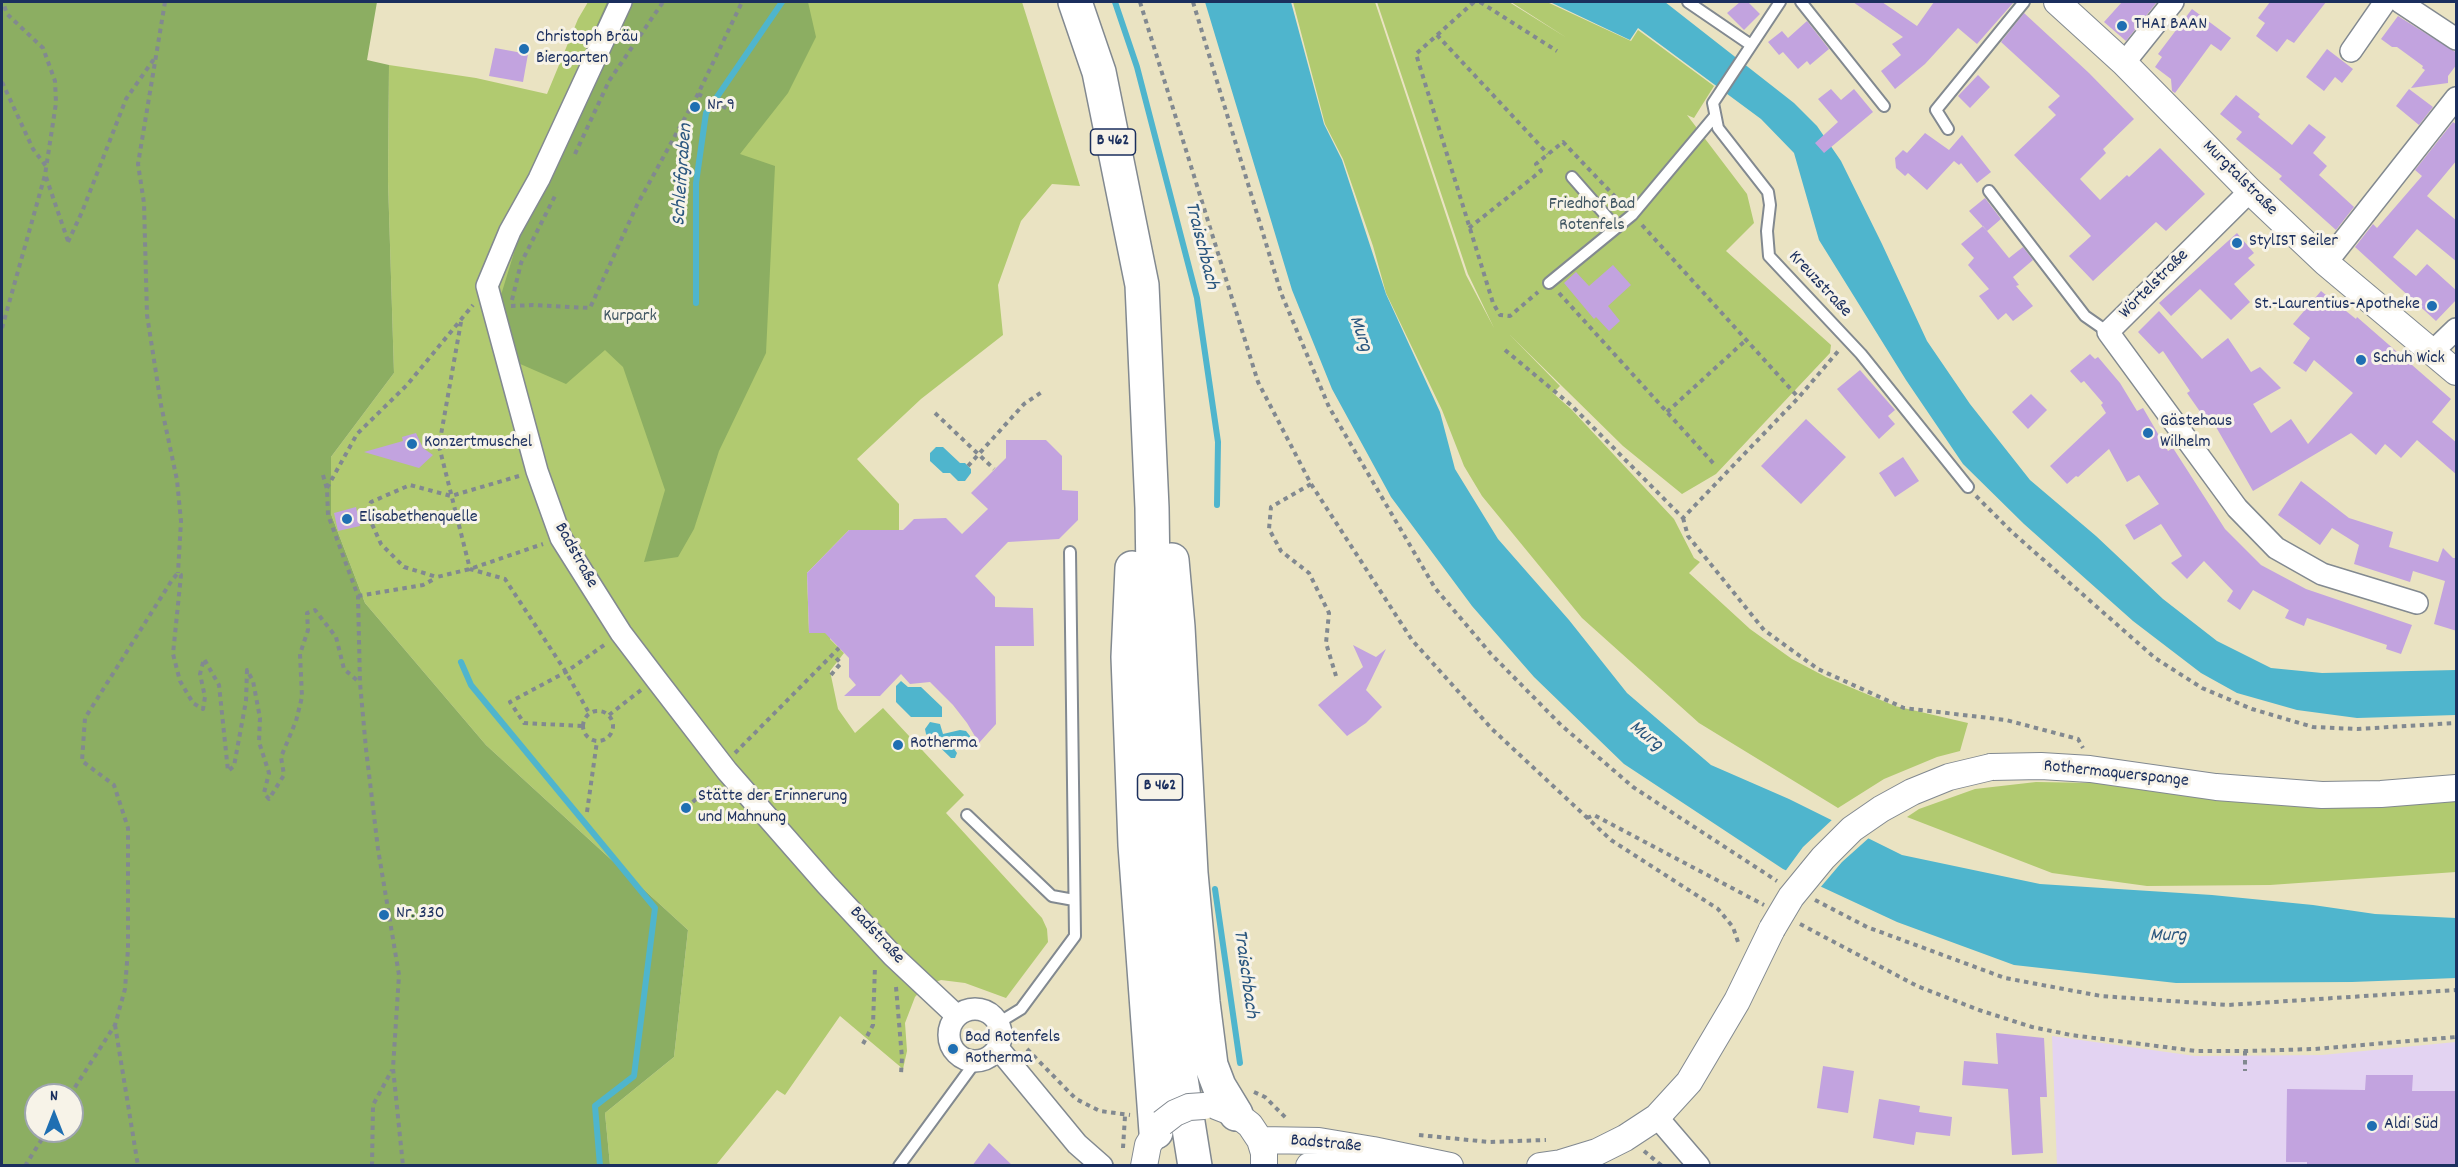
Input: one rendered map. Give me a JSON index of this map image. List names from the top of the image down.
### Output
{
  "streets": {
    "main road": ["B 462"],
    "street": [
      "Murgtalstraße",
      "Wörtelstraße",
      "Badstraße",
      "Rothermaquerspange"
    ],
    "lane": ["Kreuzstraße"]
  },
  "crossings": [
    ["Murgtalstraße", "Wörtelstraße"]
  ],
  "water": ["Schleifgraben", "Traischbach", "Murg"],
  "parks": ["Friedhof Bad Rotenfels", "Kurpark"],
  "places": [
    "THAI BAAN",
    "Christoph Bräu Biergarten",
    "Nr 9",
    "StylIST Seiler",
    "St.-Laurentius-Apotheke",
    "Schuh Wick",
    "Gästehaus Wilhelm",
    "Konzertmuschel",
    "Elisabethenquelle",
    "Rotherma",
    "Stätte der Erinnerung und Mahnung",
    "Nr. 330",
    "Bad Rotenfels Rotherma",
    "Aldi Süd"
  ],
  "north": "top"
}
